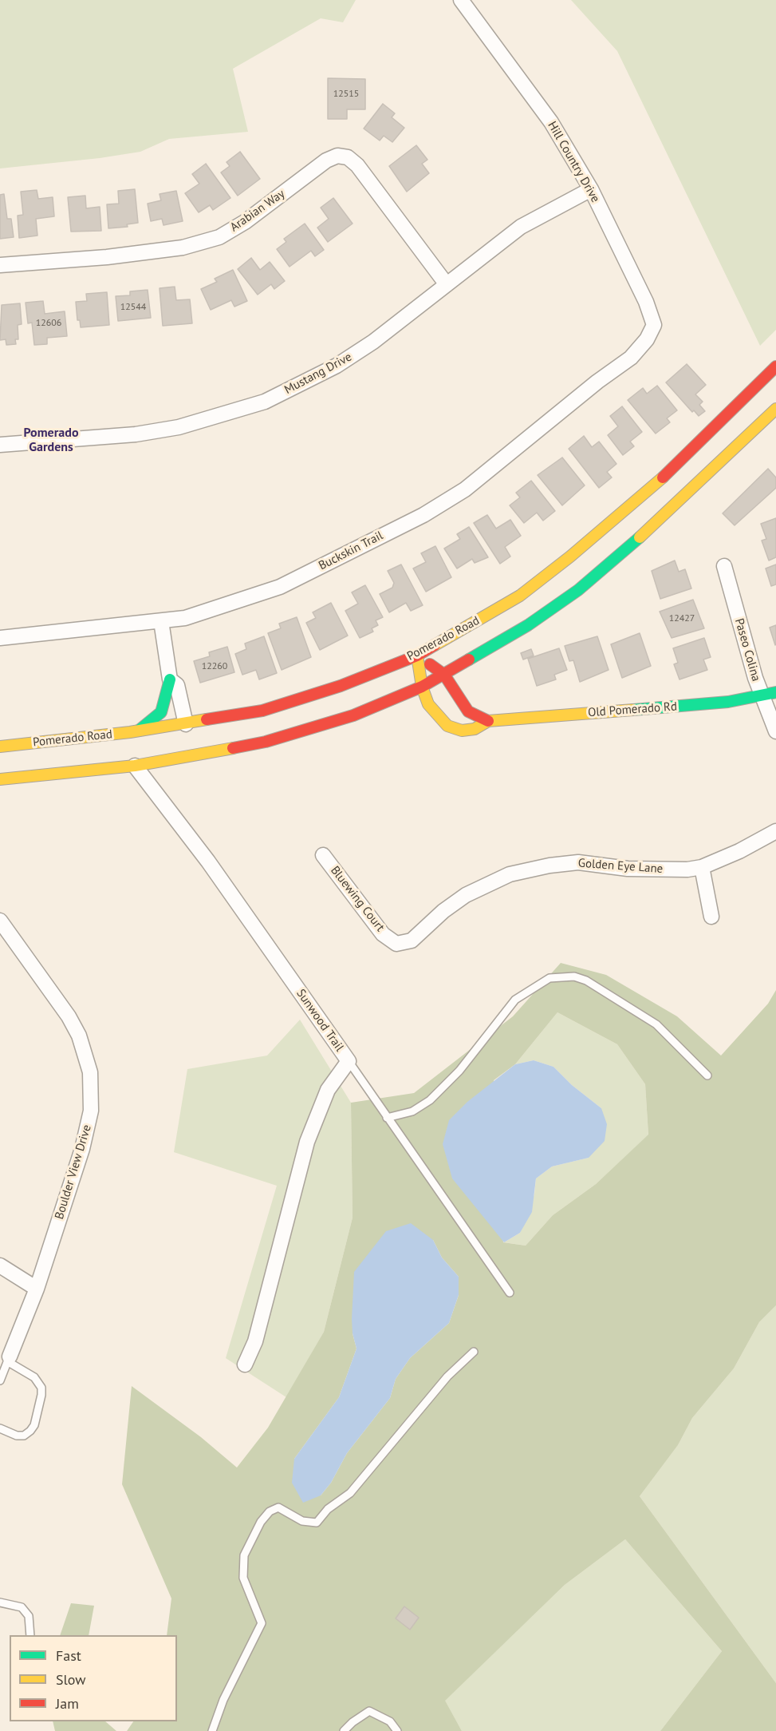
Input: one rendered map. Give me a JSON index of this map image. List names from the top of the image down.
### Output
{
  "streets": {
    "main road": ["Pomerado Road", "Old Pomerado Rd"],
    "street": [
      "Hill Country Drive",
      "Arabian Way",
      "Mustang Drive",
      "Buckskin Trail",
      "Paseo Colina",
      "Golden Eye Lane",
      "Bluewing Court",
      "Sunwood Trail",
      "Boulder View Drive"
    ]
  },
  "crossings": [
    ["Hill Country Drive", "Mustang Drive"],
    ["Hill Country Drive", "Buckskin Trail"],
    ["Arabian Way", "Mustang Drive"],
    ["Pomerado Road", "Old Pomerado Rd"],
    ["Paseo Colina", "Old Pomerado Rd"],
    ["Golden Eye Lane", "Bluewing Court"]
  ],
  "districts": ["Pomerado Gardens"],
  "house_numbers": [
    "12515",
    "12544",
    "12606",
    "12427",
    "12260"
  ],
  "legend": ["Fast", "Slow", "Jam"]
}
